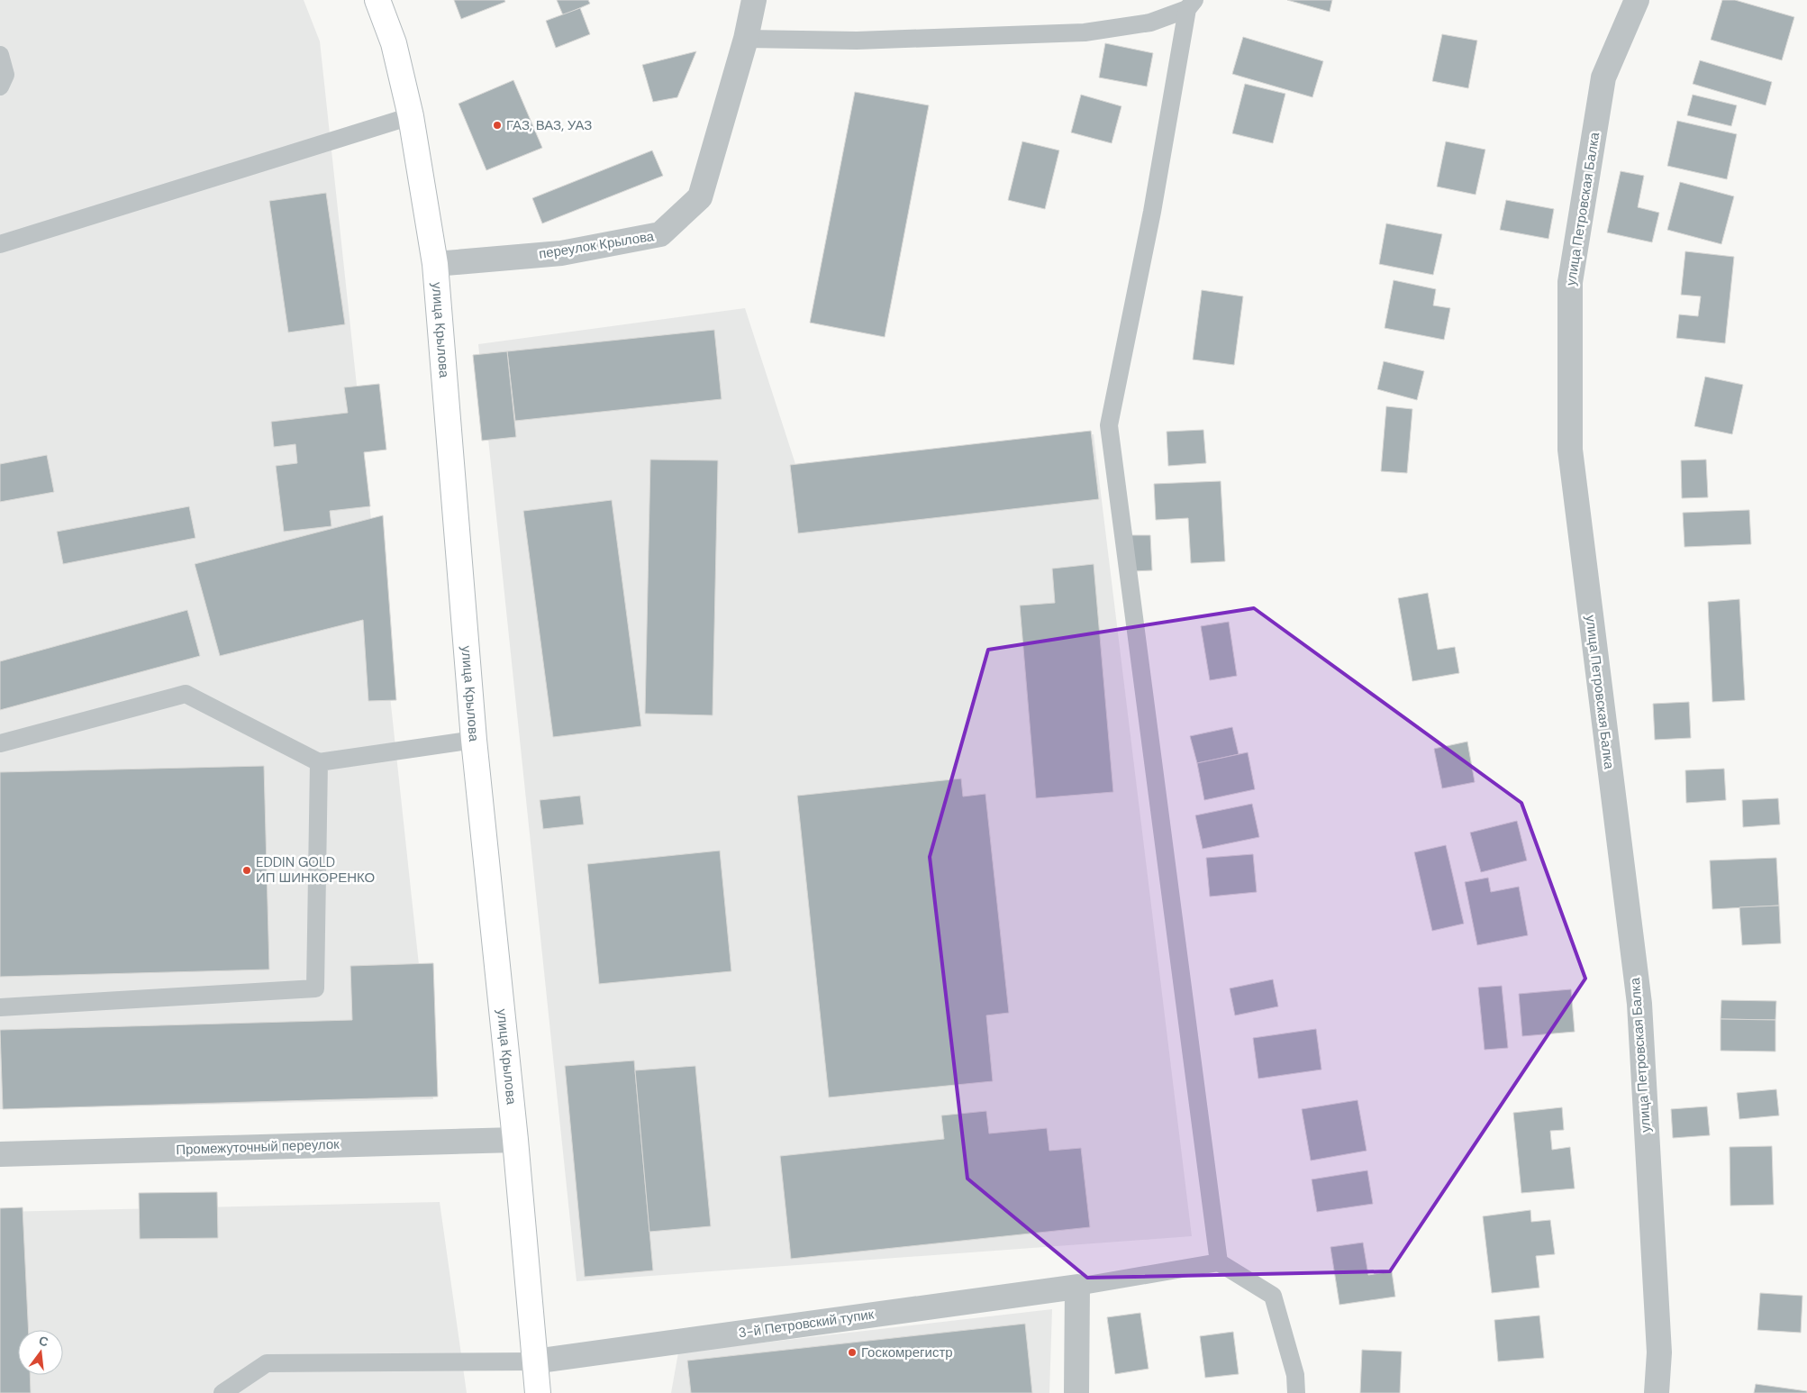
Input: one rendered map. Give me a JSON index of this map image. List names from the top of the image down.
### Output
{
  "streets": {
    "main road": ["улица Крылова"],
    "street": [
      "улица Петровская Балка",
      "переулок Крылова",
      "Промежуточный переулок",
      "3-й Петровский тупик"
    ]
  },
  "crossings": [
    ["переулок Крылова", "улица Крылова"],
    ["улица Крылова", "Промежуточный переулок"],
    ["улица Крылова", "3-й Петровский тупик"]
  ],
  "places": ["ГАЗ, ВАЗ, УАЗ", "EDDIN GOLD ИП ШИНКОРЕНКО", "Госкомрегистр"],
  "north": "top"
}
